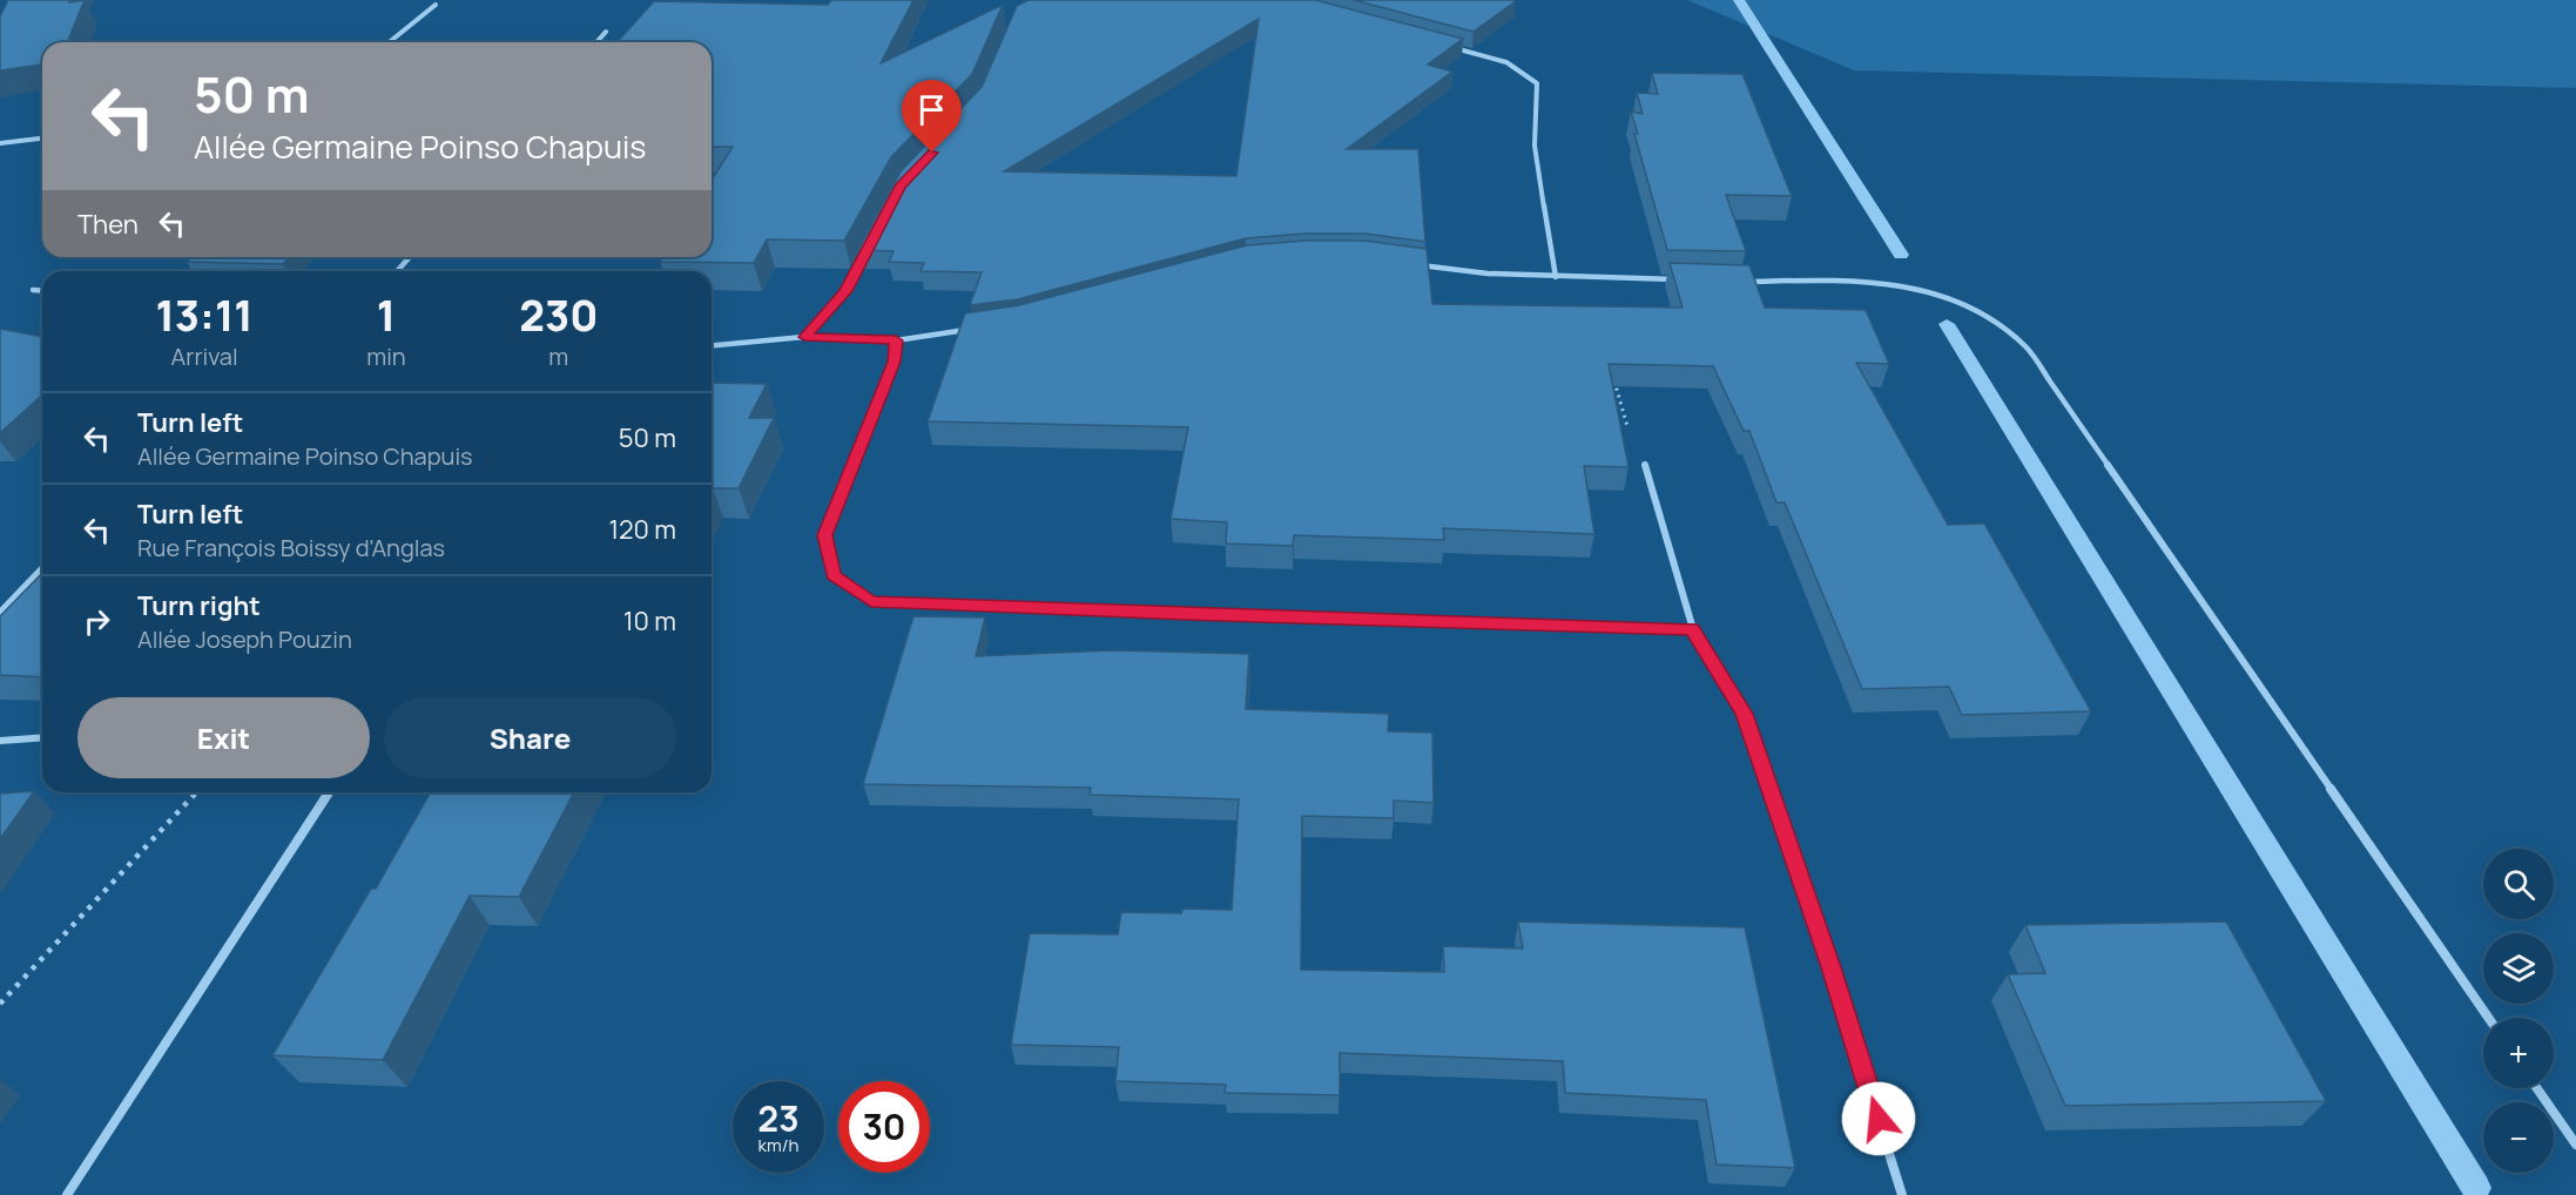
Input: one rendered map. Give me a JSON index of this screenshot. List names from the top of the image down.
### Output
{
  "page": {
    "turn": ["50 m", "Allée Germaine Poinso Chapuis"],
    "then": "Then",
    "eta": [
      "13:11",
      "Arrival",
      "1",
      "min",
      "230",
      "m"
    ],
    "list": [
      {
        "name": "Turn left",
        "note": "Allée Germaine Poinso Chapuis",
        "value": "50 m"
      },
      {
        "name": "Turn left",
        "note": "Rue François Boissy d'Anglas",
        "value": "120 m"
      },
      {
        "name": "Turn right",
        "note": "Allée Joseph Pouzin",
        "value": "10 m"
      }
    ],
    "buttons": ["Exit", "Share"],
    "map_buttons": ["+", "−"],
    "speed": "23 km/h",
    "limit": "30"
  }
}
